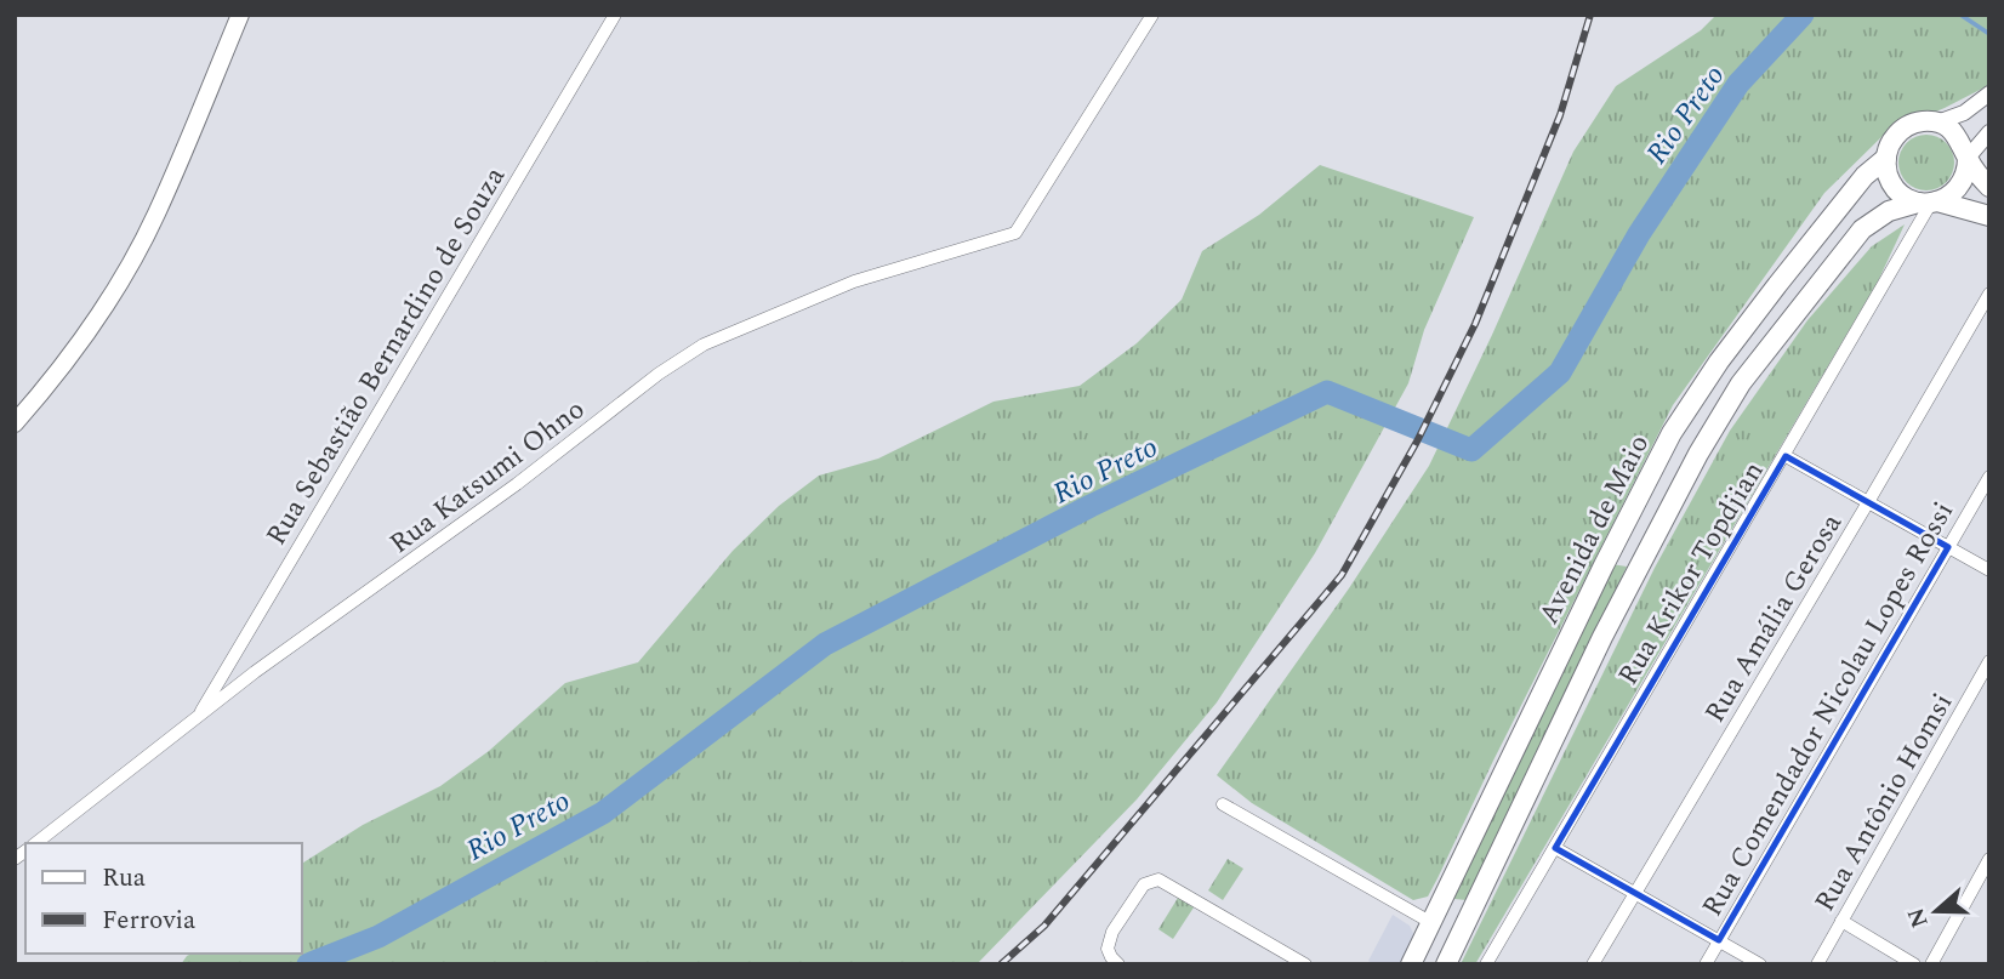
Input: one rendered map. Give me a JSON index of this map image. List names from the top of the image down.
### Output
{
  "streets": {
    "main road": ["Avenida de Maio"],
    "street": [
      "Rua Sebastião Bernardino de Souza",
      "Rua Katsumi Ohno",
      "Rua Krikor Topdjian",
      "Rua Amália Gerosa",
      "Rua Comendador Nicolau Lopes Rossi",
      "Rua Antônio Homsi"
    ]
  },
  "crossings": [
    ["Rua Sebastião Bernardino de Souza", "Rua Katsumi Ohno"],
    ["Avenida de Maio", "Rua Krikor Topdjian"]
  ],
  "water": ["Rio Preto"],
  "legend": ["Rua", "Ferrovia"],
  "north": "left"
}
